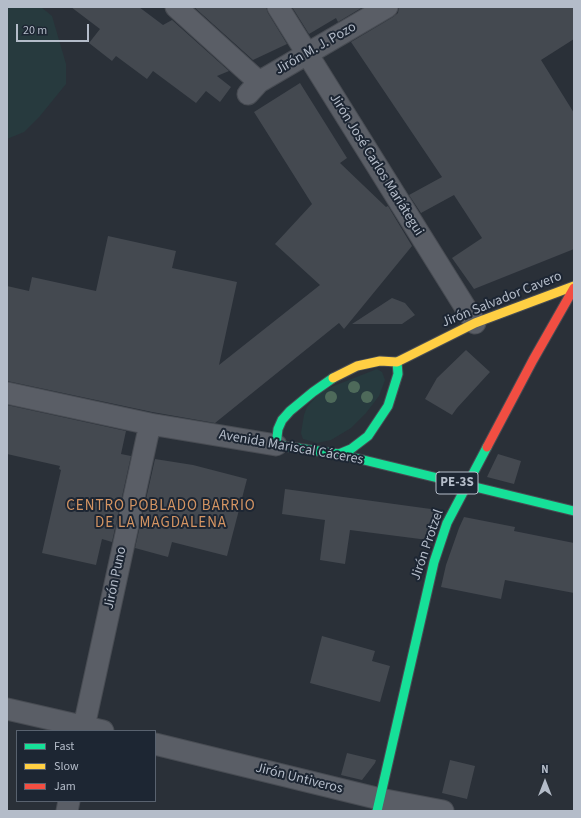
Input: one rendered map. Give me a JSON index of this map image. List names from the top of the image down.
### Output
{
  "streets": {
    "main road": [
      "Jirón Salvador Cavero",
      "Avenida Mariscal Cáceres",
      "PE-3S",
      "Jirón Protzel"
    ],
    "street": [
      "Jirón M. J. Pozo",
      "Jirón José Carlos Mariátegui",
      "Jirón Puno",
      "Jirón Untiveros"
    ]
  },
  "crossings": [
    ["Jirón M. J. Pozo", "Jirón José Carlos Mariátegui"],
    ["Jirón José Carlos Mariátegui", "Jirón Salvador Cavero"],
    ["Jirón Salvador Cavero", "Avenida Mariscal Cáceres"],
    ["Jirón Salvador Cavero", "Jirón Protzel"],
    ["Avenida Mariscal Cáceres", "Jirón Protzel"],
    ["Avenida Mariscal Cáceres", "Jirón Puno"],
    ["Jirón Protzel", "Jirón Untiveros"]
  ],
  "districts": ["CENTRO POBLADO BARRIO DE LA MAGDALENA"],
  "legend": ["Fast", "Slow", "Jam"],
  "scale_bar": "20 m",
  "north": "top"
}
